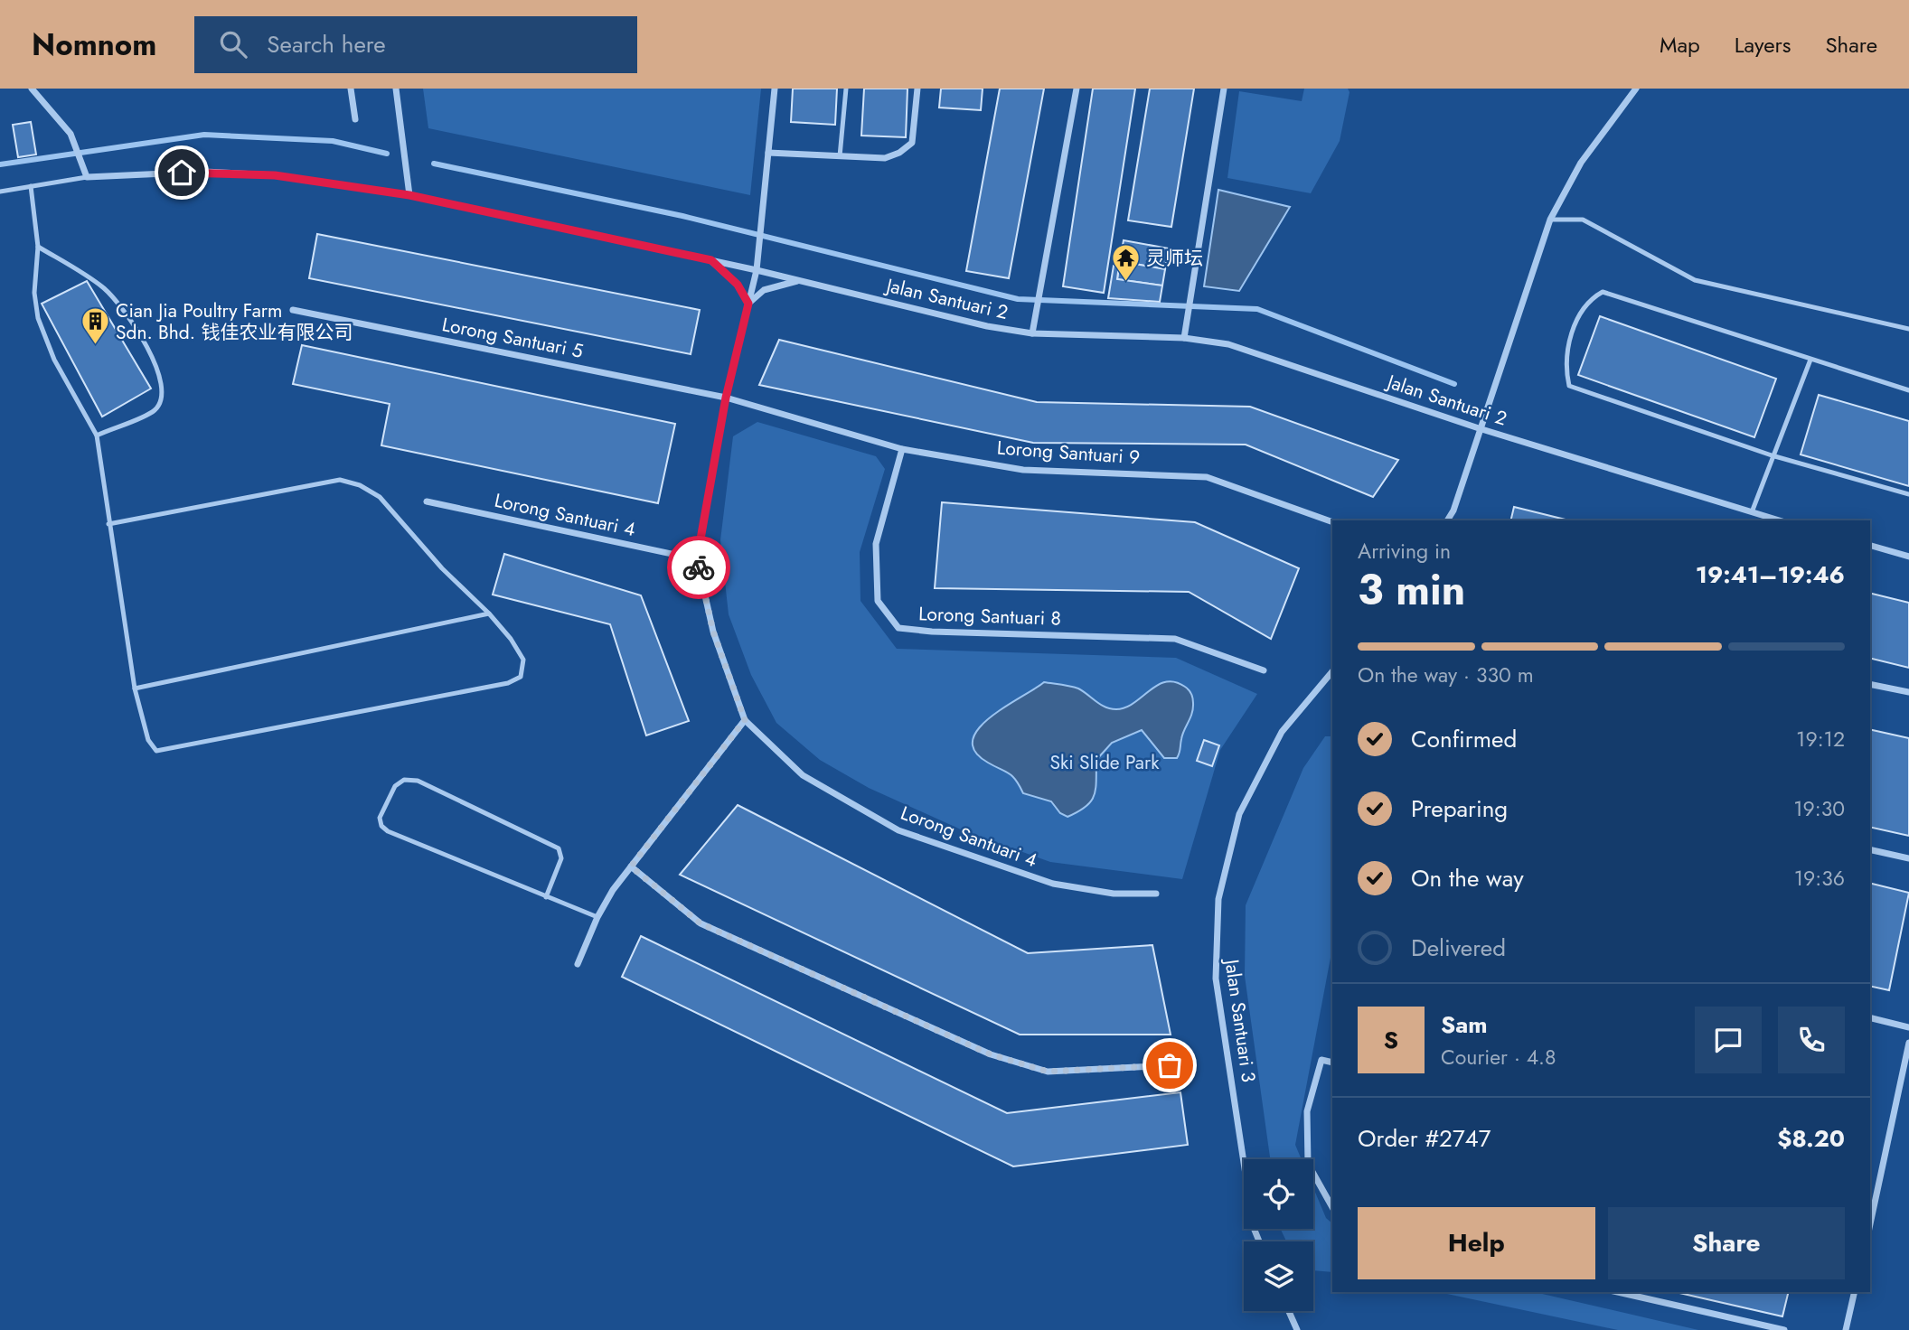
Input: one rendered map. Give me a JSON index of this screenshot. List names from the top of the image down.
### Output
{
  "streets": {
    "street": [
      "Jalan Santuari 2",
      "Lorong Santuari 5",
      "Lorong Santuari 9",
      "Lorong Santuari 4",
      "Lorong Santuari 8",
      "Jalan Santuari 3"
    ]
  },
  "crossings": [
    ["Jalan Santuari 2", "Lorong Santuari 4"],
    ["Lorong Santuari 5", "Lorong Santuari 9"],
    ["Lorong Santuari 5", "Lorong Santuari 4"],
    ["Lorong Santuari 9", "Lorong Santuari 4"],
    ["Lorong Santuari 9", "Lorong Santuari 8"]
  ],
  "parks": ["Ski Slide Park"],
  "places": {
    "temple": ["灵师坛"],
    "building": ["Cian Jia Poultry Farm Sdn. Bhd. 钱佳农业有限公司"]
  },
  "page": {
    "header": "Nomnom",
    "search": "Search here",
    "nav": ["Map", "Layers", "Share"],
    "heading": ["3 min", "Arriving in", "19:41–19:46"],
    "panel": [
      "Sam",
      "Courier · 4.8",
      "Order #2747",
      "$8.20"
    ],
    "bar": "On the way · 330 m",
    "list": [
      ["Confirmed", "19:12"],
      ["Preparing", "19:30"],
      ["On the way", "19:36"],
      "Delivered"
    ],
    "round": "S",
    "buttons": ["Help", "Share"]
  }
}
